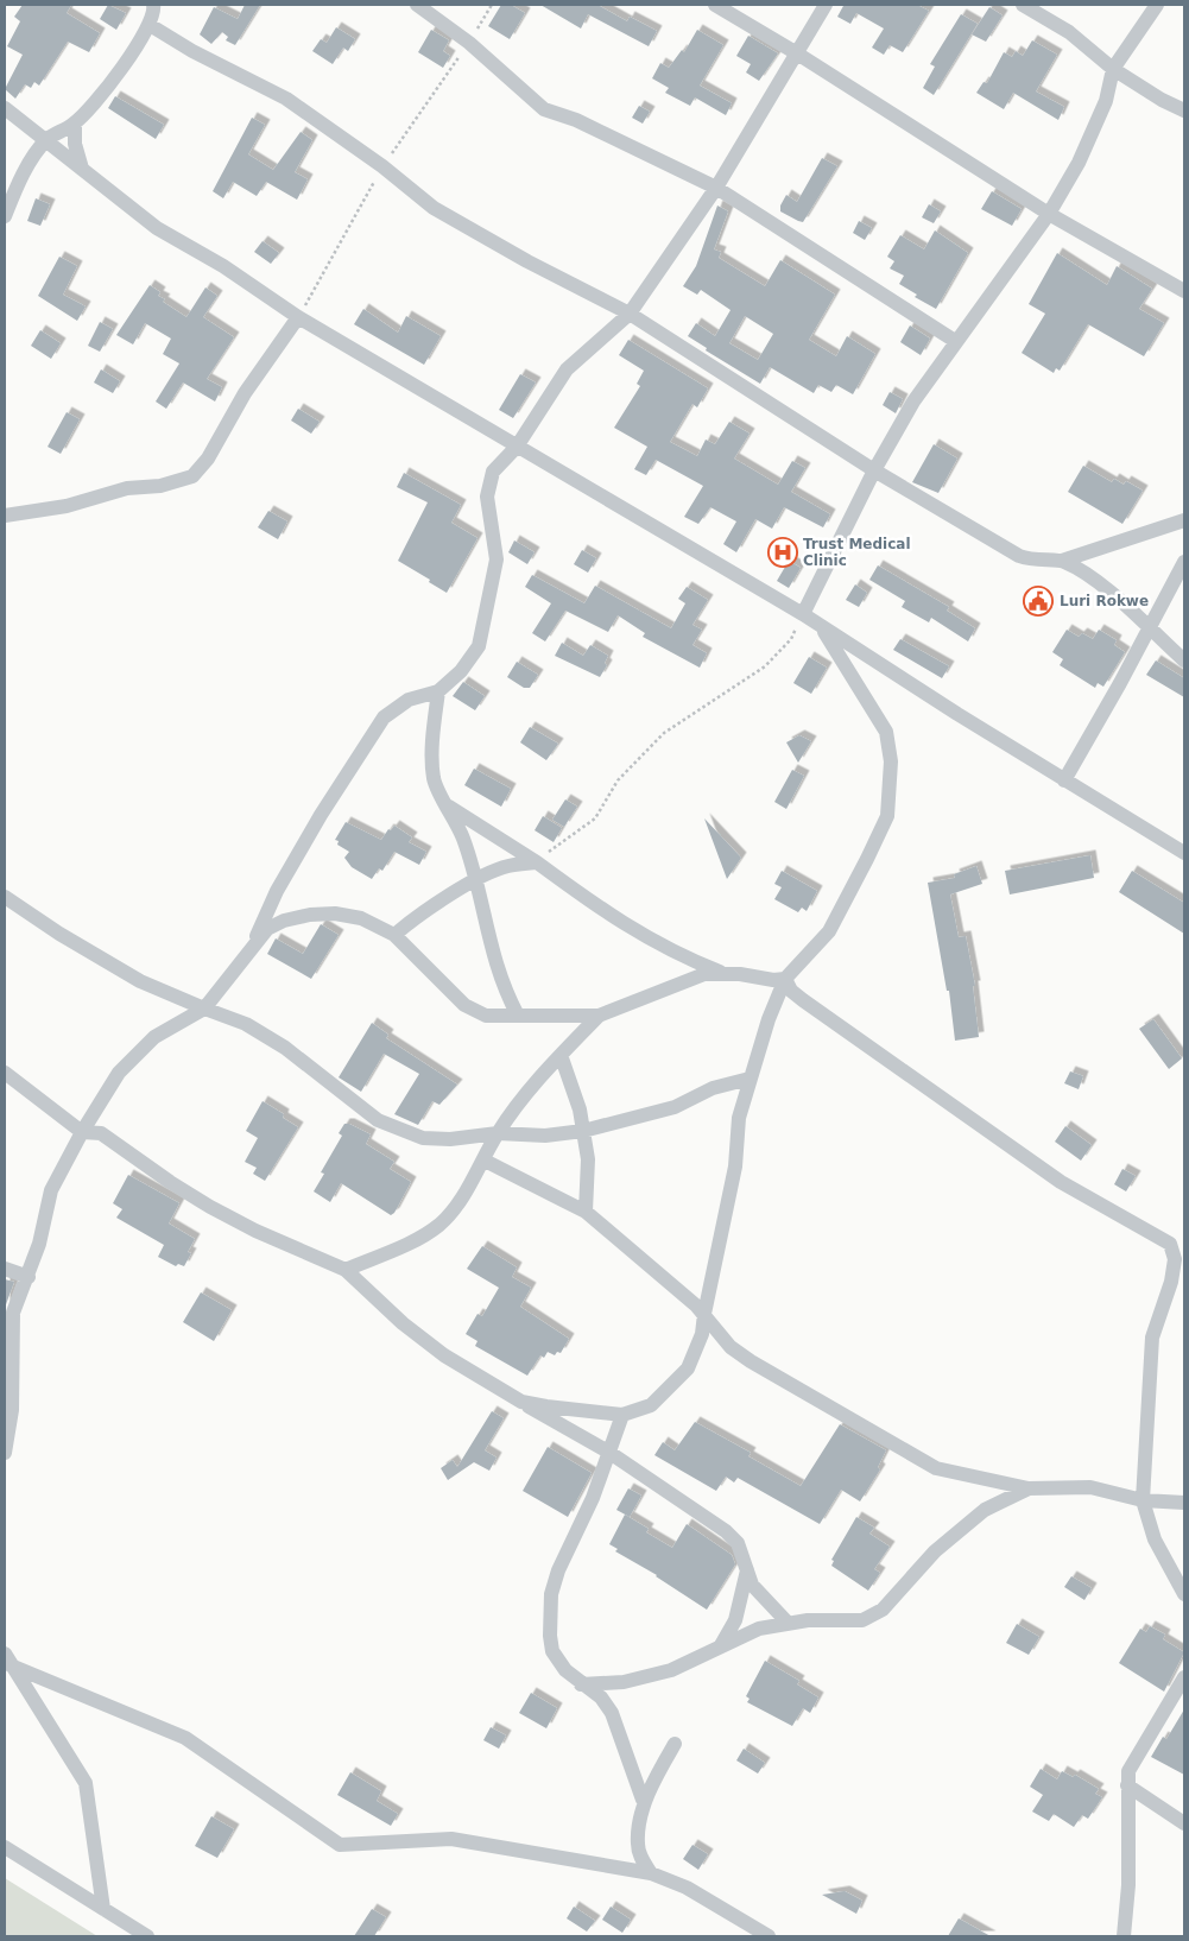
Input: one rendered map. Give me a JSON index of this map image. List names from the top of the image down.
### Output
{
  "places": {
    "hospital": ["Trust Medical Clinic"],
    "public building": ["Luri Rokwe"]
  }
}
